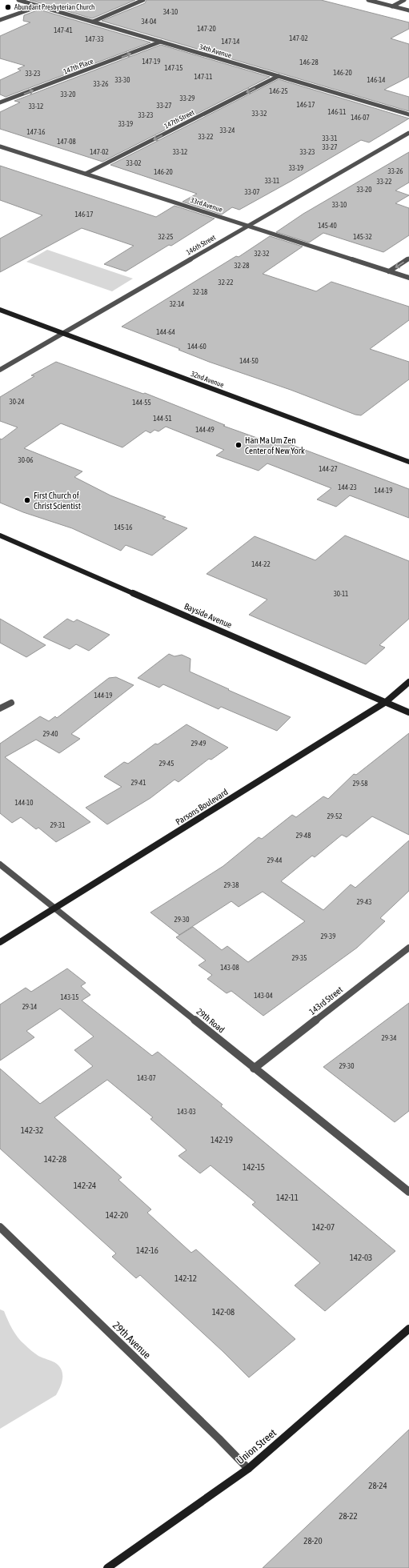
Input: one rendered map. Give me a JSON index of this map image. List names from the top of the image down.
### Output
{
  "streets": {
    "street": [
      "34th Avenue",
      "147th Place",
      "147th Street",
      "33rd Avenue",
      "146th Street",
      "32nd Avenue",
      "Bayside Avenue",
      "Parsons Boulevard",
      "143rd Street",
      "29th Road",
      "29th Avenue",
      "Union Street"
    ]
  },
  "crossings": [
    ["34th Avenue", "147th Place"],
    ["34th Avenue", "147th Street"],
    ["147th Street", "33rd Avenue"],
    ["33rd Avenue", "146th Street"],
    ["146th Street", "32nd Avenue"],
    ["Bayside Avenue", "Parsons Boulevard"],
    ["Parsons Boulevard", "29th Road"],
    ["143rd Street", "29th Road"],
    ["29th Avenue", "Union Street"]
  ],
  "one_way": ["147th Street"],
  "places": ["Abundant Presbyterian Church", "Han Ma Um Zen Center of New York", "First Church of Christ Scientist"],
  "house_numbers": [
    "34-10",
    "34-04",
    "147-20",
    "147-41",
    "147-02",
    "147-33",
    "147-14",
    "147-19",
    "146-28",
    "147-15",
    "146-20",
    "33-23",
    "147-11",
    "33-30",
    "146-14",
    "33-26",
    "146-25",
    "33-20",
    "33-29",
    "146-17",
    "33-27",
    "33-12",
    "146-11",
    "33-32",
    "33-23",
    "146-07",
    "33-19",
    "33-24",
    "147-16",
    "33-22",
    "33-31",
    "147-08",
    "33-27",
    "147-02",
    "33-12",
    "33-23",
    "33-02",
    "33-19",
    "33-26",
    "146-20",
    "33-11",
    "33-22",
    "33-20",
    "33-07",
    "33-10",
    "146-17",
    "145-40",
    "32-25",
    "145-32",
    "32-32",
    "32-28",
    "32-22",
    "32-18",
    "32-14",
    "144-64",
    "144-60",
    "144-50",
    "30-24",
    "144-55",
    "144-51",
    "144-49",
    "30-06",
    "144-27",
    "144-23",
    "144-19",
    "145-16",
    "144-22",
    "30-11",
    "144-19",
    "29-40",
    "29-49",
    "29-45",
    "29-41",
    "29-58",
    "144-10",
    "29-52",
    "29-31",
    "29-48",
    "29-44",
    "29-38",
    "29-43",
    "29-30",
    "29-39",
    "29-35",
    "143-08",
    "143-04",
    "143-15",
    "29-14",
    "29-34",
    "29-30",
    "143-07",
    "143-03",
    "142-32",
    "142-19",
    "142-28",
    "142-15",
    "142-24",
    "142-11",
    "142-20",
    "142-07",
    "142-16",
    "142-03",
    "142-12",
    "142-08",
    "28-24",
    "28-22",
    "28-20"
  ]
}
